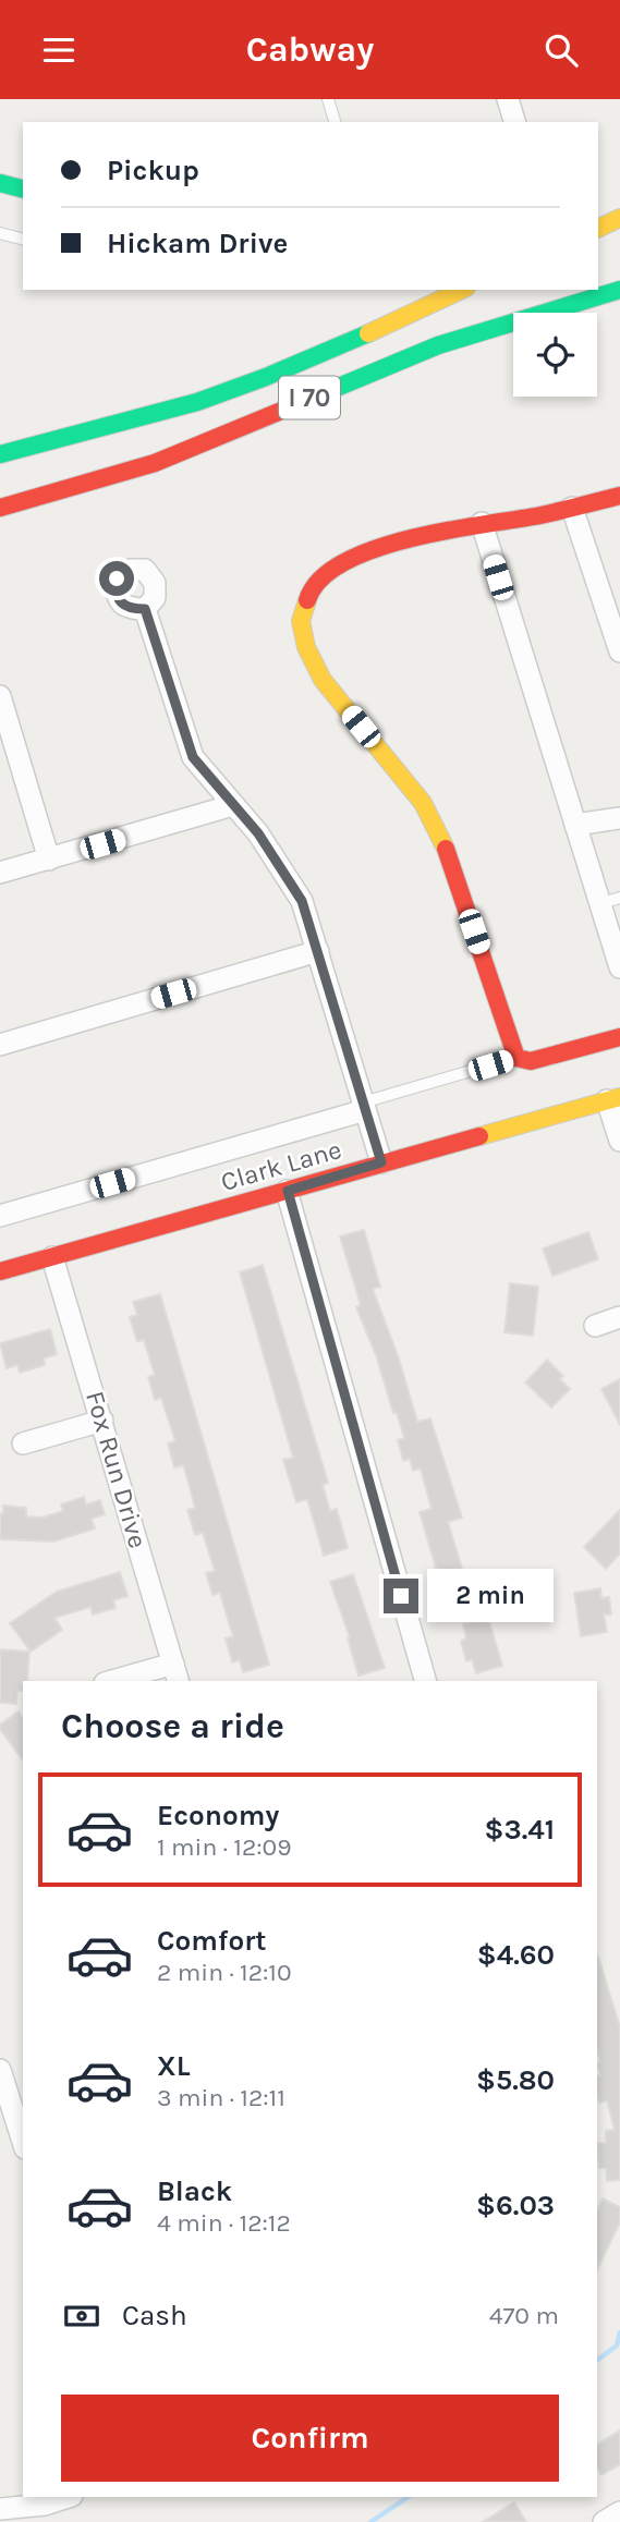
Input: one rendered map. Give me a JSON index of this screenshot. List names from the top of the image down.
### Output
{
  "streets": {
    "main road": ["I 70", "Clark Lane"],
    "street": ["Fox Run Drive"]
  },
  "crossings": [
    ["Clark Lane", "Fox Run Drive"]
  ],
  "page": {
    "header": "Cabway",
    "banner": ["Pickup", "Hickam Drive"],
    "bubble": "2 min",
    "heading": "Choose a ride",
    "list": [
      {
        "name": "Economy",
        "note": "1 min · 12:09",
        "value": "$3.41"
      },
      {
        "name": "Comfort",
        "note": "2 min · 12:10",
        "value": "$4.60"
      },
      {
        "name": "XL",
        "note": "3 min · 12:11",
        "value": "$5.80"
      },
      {
        "name": "Black",
        "note": "4 min · 12:12",
        "value": "$6.03"
      }
    ],
    "pay": ["Cash", "470 m"],
    "buttons": "Confirm"
  }
}
